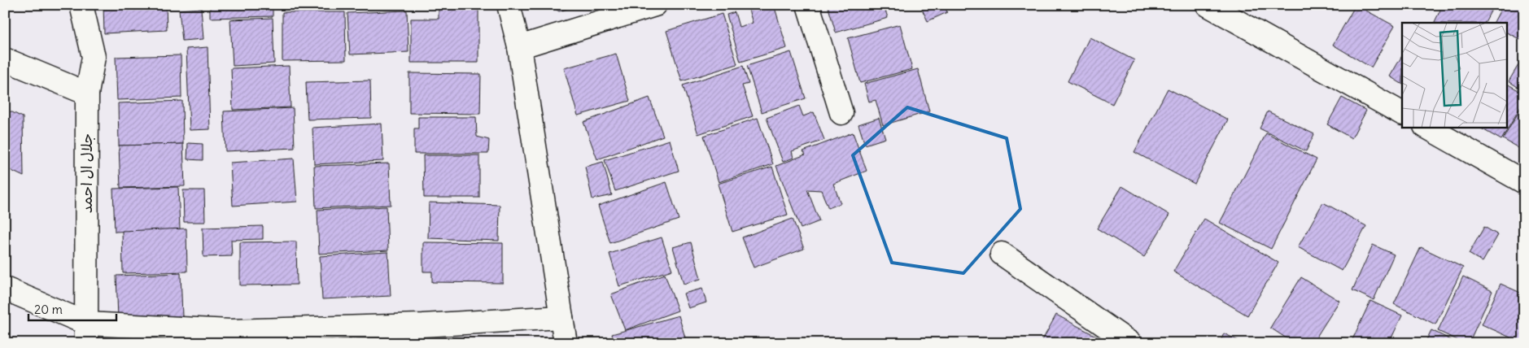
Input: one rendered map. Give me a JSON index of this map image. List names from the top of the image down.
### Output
{
  "streets": {
    "street": ["جلال ال احمد"]
  },
  "scale_bar": "20 m"
}
